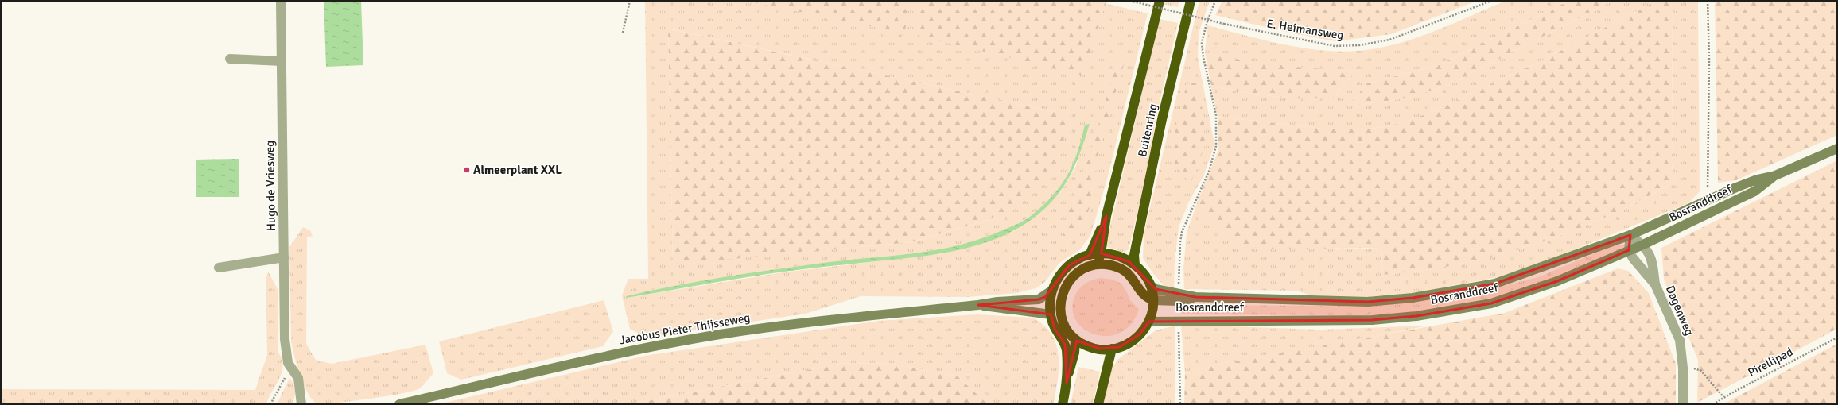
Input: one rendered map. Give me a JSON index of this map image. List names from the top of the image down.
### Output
{
  "streets": {
    "highway": ["Buitenring"],
    "main road": ["Bosranddreef", "Jacobus Pieter Thijsseweg"],
    "street": ["Hugo de Vriesweg", "Dagenweg"],
    "path": ["E. Heimansweg", "Pirellipad"]
  },
  "crossings": [
    ["Bosranddreef", "Dagenweg"]
  ],
  "places": ["Almeerplant XXL"]
}
